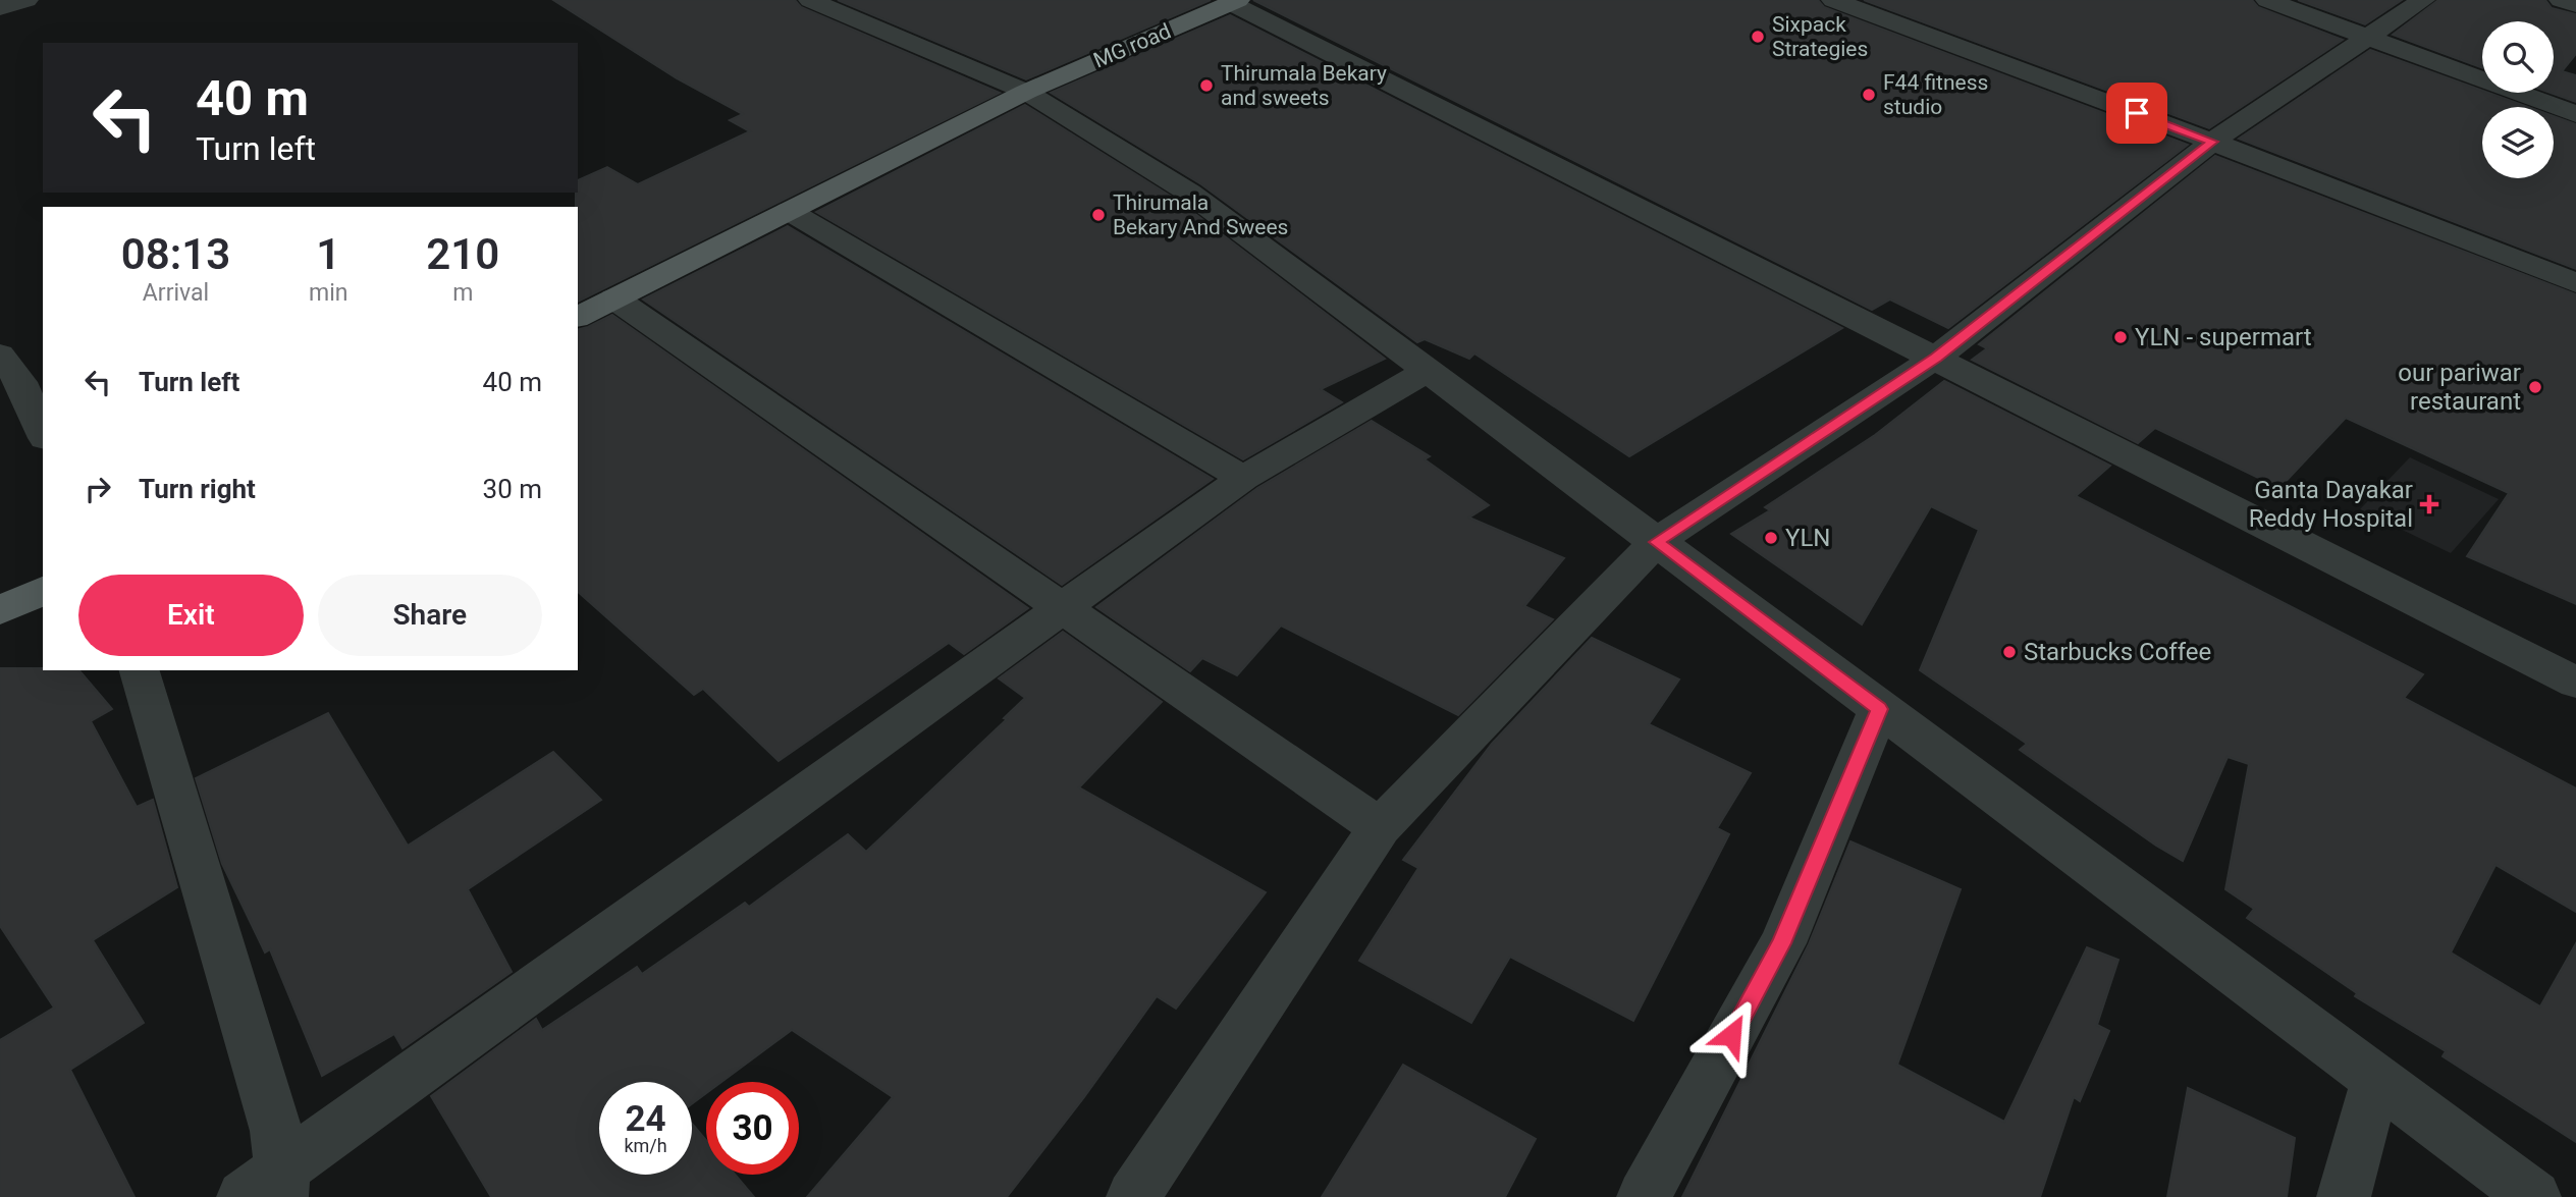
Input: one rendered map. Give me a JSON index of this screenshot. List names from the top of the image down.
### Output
{
  "streets": {
    "main road": ["MG road"]
  },
  "places": {
    "other": [
      "Sixpack Strategies",
      "Thirumala Bekary and sweets",
      "F44 fitness studio",
      "Thirumala Bekary And Swees",
      "YLN - supermart",
      "our pariwar restaurant",
      "YLN",
      "Starbucks Coffee"
    ],
    "health": ["Ganta Dayakar Reddy Hospital"]
  },
  "page": {
    "turn": ["40 m", "Turn left"],
    "eta": [
      "08:13",
      "Arrival",
      "1",
      "min",
      "210",
      "m"
    ],
    "list": [
      {
        "name": "Turn left",
        "value": "40 m"
      },
      {
        "name": "Turn right",
        "value": "30 m"
      }
    ],
    "buttons": ["Exit", "Share"],
    "speed": "24 km/h",
    "limit": "30"
  }
}
